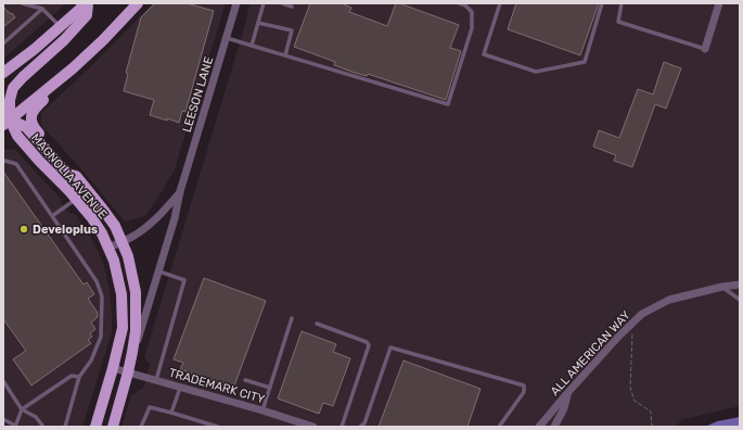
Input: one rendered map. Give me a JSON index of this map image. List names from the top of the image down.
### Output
{
  "streets": {
    "main road": ["MAGNOLIA AVENUE"],
    "street": ["LEESON LANE", "ALL AMERICAN WAY", "TRADEMARK CITY"]
  },
  "crossings": [
    ["LEESON LANE", "MAGNOLIA AVENUE"],
    ["LEESON LANE", "TRADEMARK CITY"],
    ["MAGNOLIA AVENUE", "TRADEMARK CITY"]
  ],
  "places": ["Developlus"]
}
